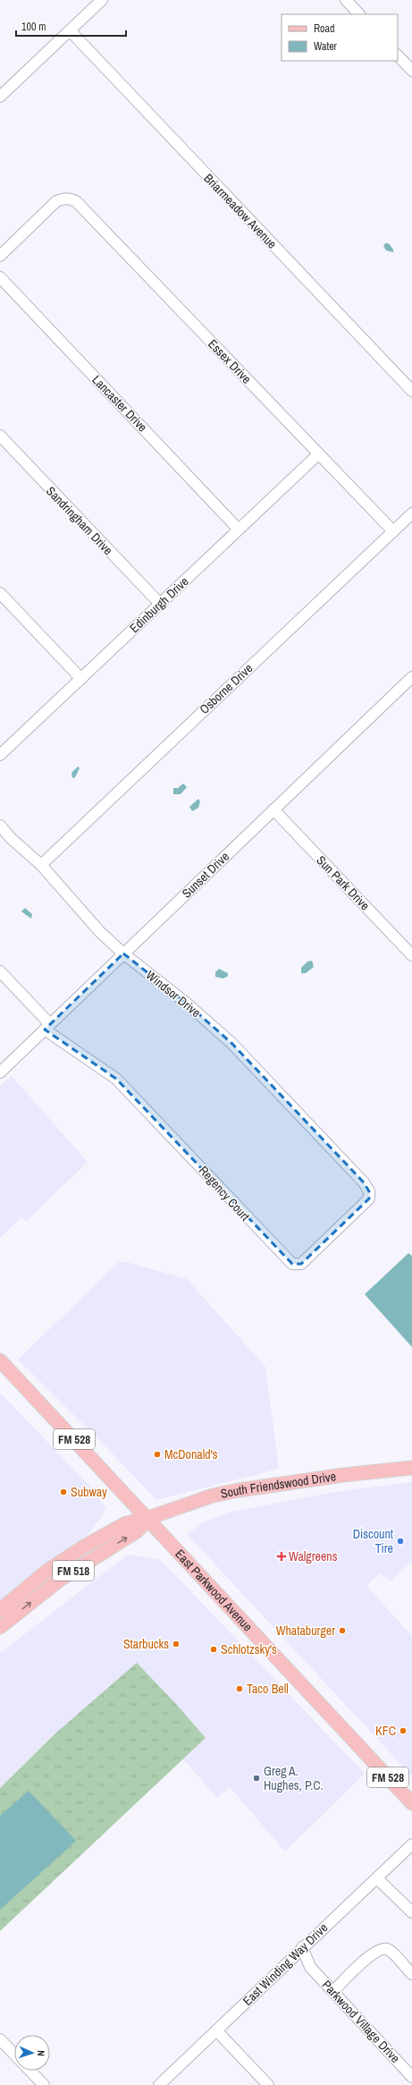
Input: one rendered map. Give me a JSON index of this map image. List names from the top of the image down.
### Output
{
  "streets": {
    "main road": [
      "FM 528",
      "South Friendswood Drive",
      "FM 518",
      "East Parkwood Avenue"
    ],
    "street": [
      "Briarmeadow Avenue",
      "Essex Drive",
      "Lancaster Drive",
      "Sandringham Drive",
      "Edinburgh Drive",
      "Osborne Drive",
      "Sunset Drive",
      "Sun Park Drive",
      "Windsor Drive",
      "Regency Court",
      "East Winding Way Drive",
      "Parkwood Village Drive"
    ]
  },
  "crossings": [
    ["Essex Drive", "Edinburgh Drive"],
    ["Essex Drive", "Osborne Drive"],
    ["Lancaster Drive", "Edinburgh Drive"],
    ["Sandringham Drive", "Edinburgh Drive"],
    ["Osborne Drive", "Windsor Drive"],
    ["Sunset Drive", "Sun Park Drive"],
    ["Sunset Drive", "Windsor Drive"],
    ["Sunset Drive", "Regency Court"],
    ["Windsor Drive", "Regency Court"],
    ["FM 528", "South Friendswood Drive"],
    ["FM 528", "East Parkwood Avenue"],
    ["South Friendswood Drive", "East Parkwood Avenue"],
    ["East Winding Way Drive", "Parkwood Village Drive"]
  ],
  "places": {
    "other": [
      "McDonald's",
      "Subway",
      "Discount Tire",
      "Whataburger",
      "Starbucks",
      "Schlotzsky's",
      "Taco Bell",
      "KFC",
      "Greg A. Hughes, P.C."
    ],
    "health": ["Walgreens"]
  },
  "legend": ["Road", "Water"],
  "scale_bar": "100 m",
  "north": "right"
}
